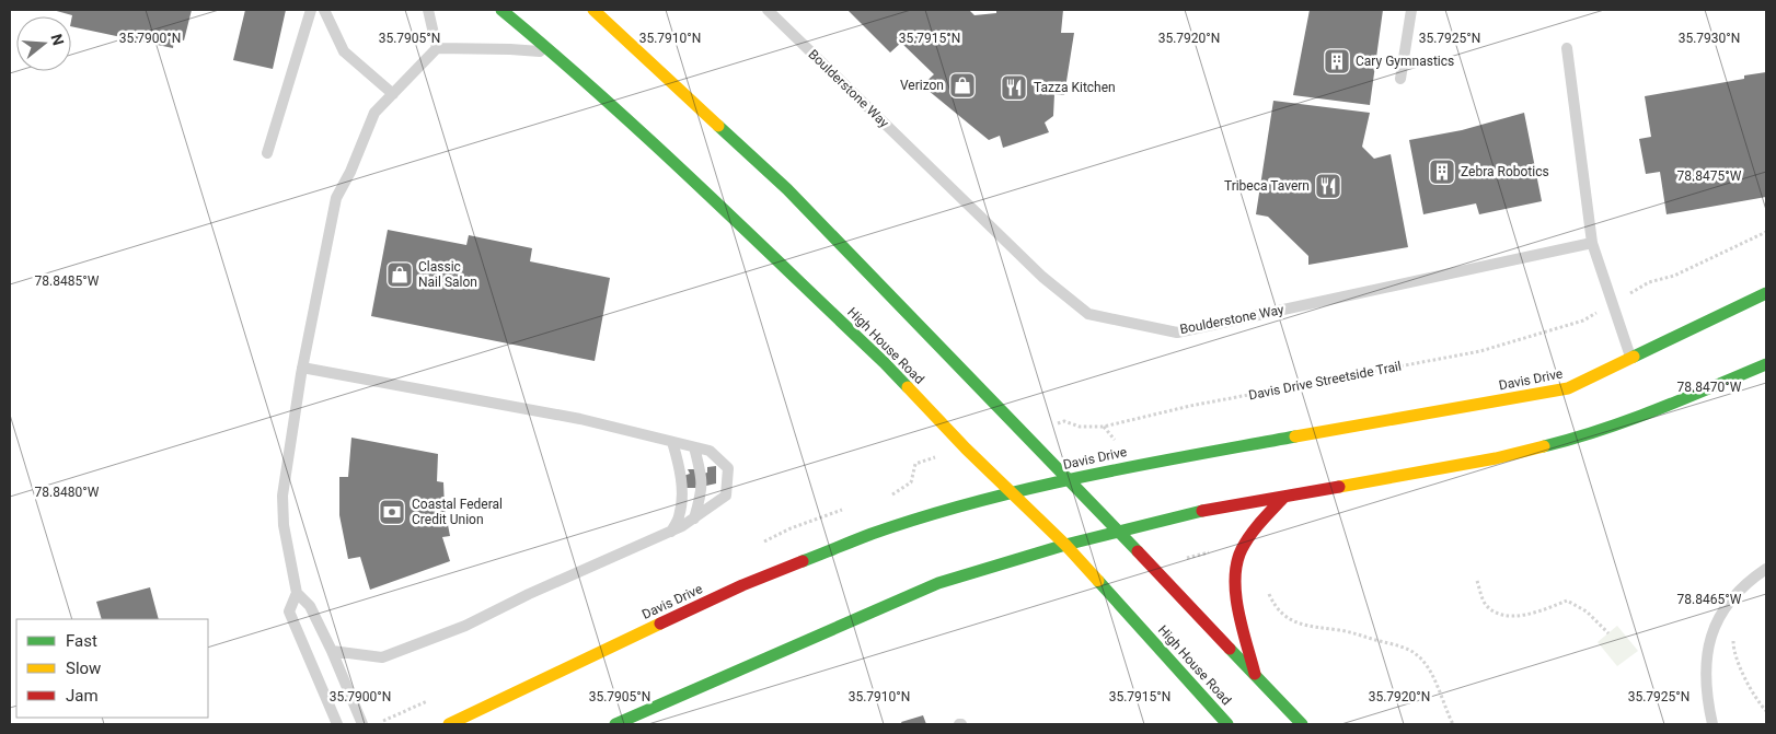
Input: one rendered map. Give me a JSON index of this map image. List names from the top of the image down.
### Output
{
  "streets": {
    "main road": ["High House Road", "Davis Drive"],
    "lane": ["Boulderstone Way"],
    "path": ["Davis Drive Streetside Trail"]
  },
  "crossings": [
    ["High House Road", "Davis Drive"]
  ],
  "places": {
    "building": ["Cary Gymnastics", "Zebra Robotics"],
    "shop": ["Verizon", "Classic Nail Salon"],
    "restaurant": ["Tazza Kitchen", "Tribeca Tavern"],
    "bank": ["Coastal Federal Credit Union"]
  },
  "legend": ["Fast", "Slow", "Jam"],
  "north": "right",
  "coordinates": [
    "35.7900°N",
    "35.7905°N",
    "35.7910°N",
    "35.7915°N",
    "35.7920°N",
    "35.7925°N",
    "35.7930°N",
    "78.8475°W",
    "78.8485°W",
    "78.8470°W",
    "78.8480°W",
    "78.8465°W"
  ]
}
